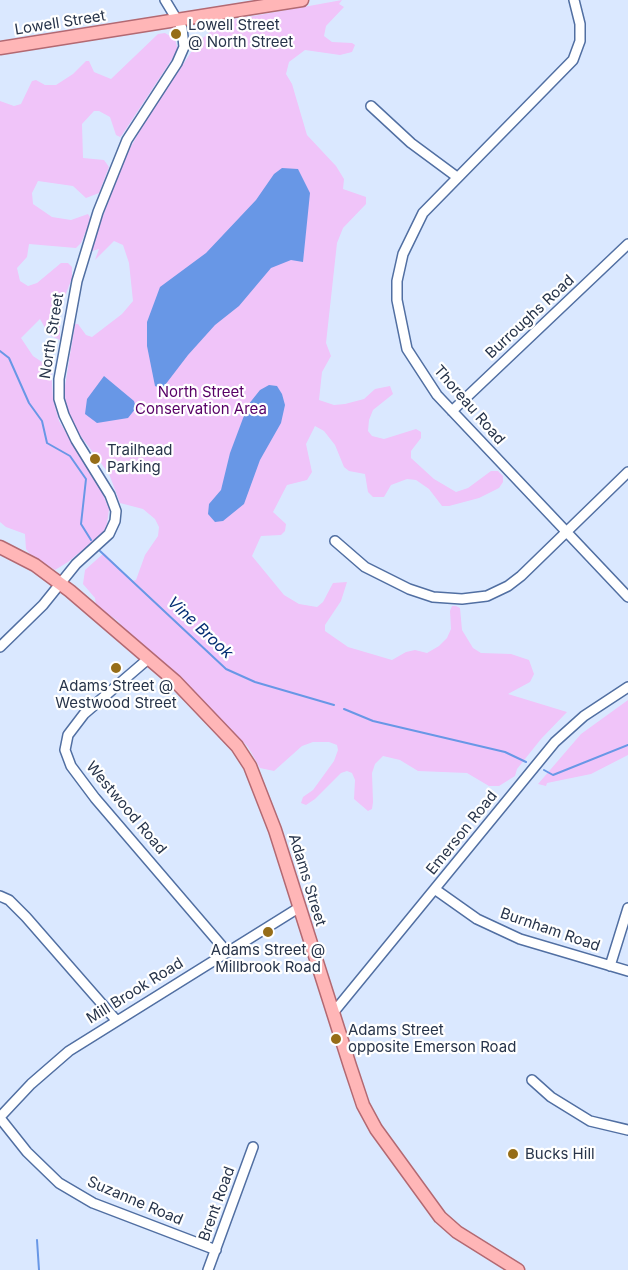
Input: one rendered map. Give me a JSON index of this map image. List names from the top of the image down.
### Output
{
  "streets": {
    "main road": ["Lowell Street", "Adams Street"],
    "street": [
      "Burroughs Road",
      "North Street",
      "Thoreau Road",
      "Westwood Road",
      "Emerson Road",
      "Burnham Road",
      "Mill Brook Road",
      "Suzanne Road",
      "Brent Road"
    ]
  },
  "crossings": [
    ["Lowell Street", "North Street"],
    ["Burroughs Road", "Thoreau Road"],
    ["North Street", "Adams Street"],
    ["Westwood Road", "Adams Street"],
    ["Westwood Road", "Mill Brook Road"],
    ["Emerson Road", "Adams Street"],
    ["Emerson Road", "Burnham Road"],
    ["Adams Street", "Mill Brook Road"],
    ["Mill Brook Road", "Suzanne Road"],
    ["Suzanne Road", "Brent Road"]
  ],
  "water": ["Vine Brook"],
  "parks": ["North Street Conservation Area"],
  "places": [
    "Lowell Street @ North Street",
    "Trailhead Parking",
    "Adams Street @ Westwood Street",
    "Adams Street @ Millbrook Road",
    "Adams Street opposite Emerson Road",
    "Bucks Hill"
  ]
}
